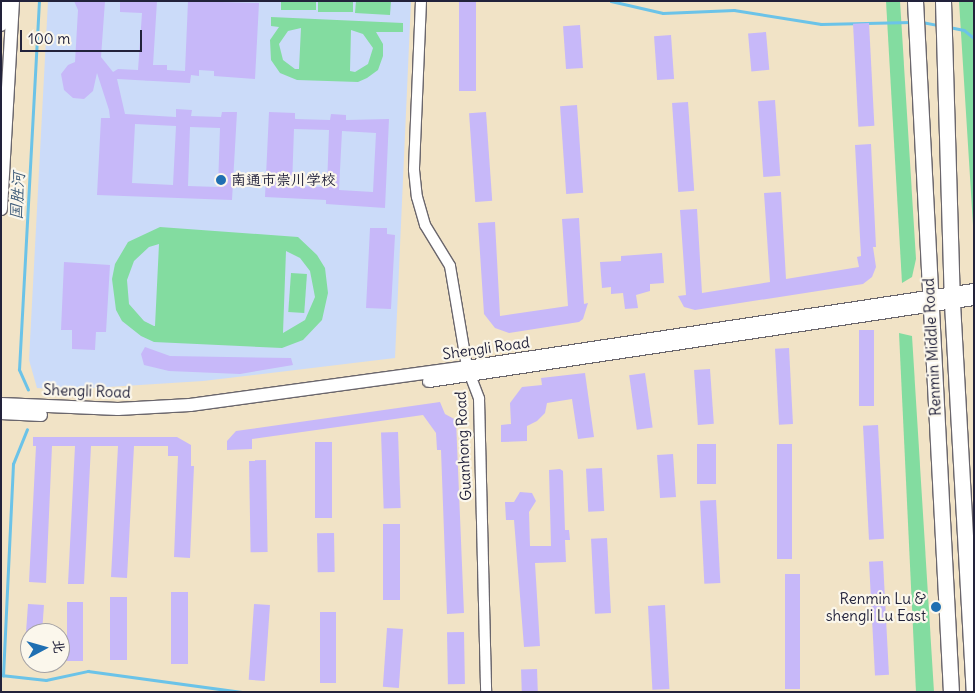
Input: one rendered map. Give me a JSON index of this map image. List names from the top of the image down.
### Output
{
  "streets": {
    "main road": ["Renmin Middle Road"],
    "street": ["Shengli Road", "Guanhong Road"]
  },
  "crossings": [
    ["Renmin Middle Road", "Shengli Road"],
    ["Shengli Road", "Guanhong Road"]
  ],
  "water": ["国胜河"],
  "places": ["南通市崇川学校", "Renmin Lu & shengli Lu East"],
  "scale_bar": "100 m",
  "north": "right"
}
